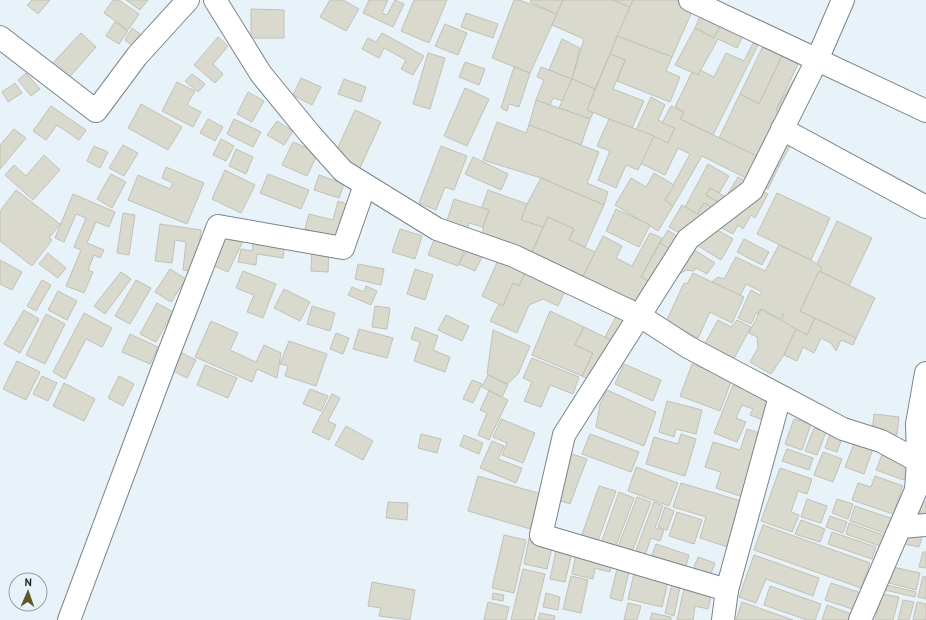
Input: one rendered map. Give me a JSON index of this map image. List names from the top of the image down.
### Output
{
  "north": "top"
}
